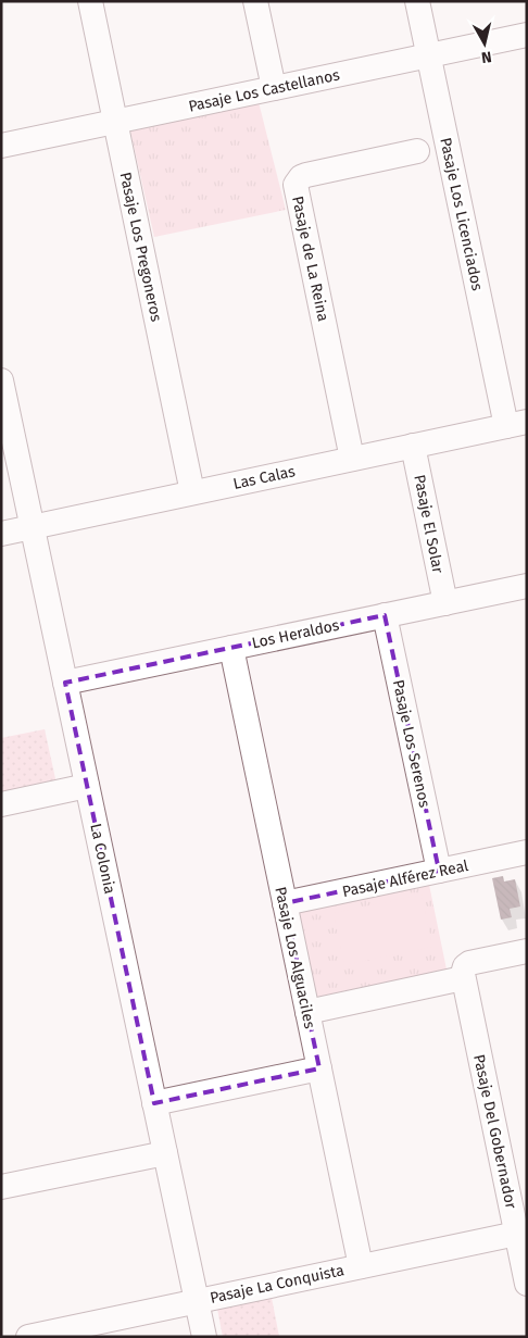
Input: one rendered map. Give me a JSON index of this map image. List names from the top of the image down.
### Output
{
  "streets": {
    "street": [
      "Pasaje Los Castellanos",
      "Pasaje Los Licenciados",
      "Pasaje Los Pregoneros",
      "Pasaje de La Reina",
      "Las Calas",
      "Pasaje El Solar",
      "Los Heraldos",
      "Pasaje Los Serenos",
      "La Colonia",
      "Pasaje Alférez Real",
      "Pasaje Los Alguaciles",
      "Pasaje Del Gobernador",
      "Pasaje La Conquista"
    ]
  },
  "crossings": [
    ["Pasaje Los Castellanos", "Pasaje Los Licenciados"],
    ["Pasaje Los Castellanos", "Pasaje Los Pregoneros"],
    ["Pasaje Los Licenciados", "Las Calas"],
    ["Pasaje Los Pregoneros", "Las Calas"],
    ["Pasaje de La Reina", "Las Calas"],
    ["Las Calas", "Pasaje El Solar"],
    ["Las Calas", "La Colonia"],
    ["Pasaje El Solar", "Los Heraldos"],
    ["Los Heraldos", "Pasaje Los Serenos"],
    ["Los Heraldos", "La Colonia"],
    ["Los Heraldos", "Pasaje Los Alguaciles"],
    ["Pasaje Los Serenos", "Pasaje Alférez Real"],
    ["La Colonia", "Pasaje La Conquista"],
    ["Pasaje Alférez Real", "Pasaje Los Alguaciles"],
    ["Pasaje Los Alguaciles", "Pasaje La Conquista"],
    ["Pasaje Del Gobernador", "Pasaje La Conquista"]
  ],
  "north": "bottom"
}
